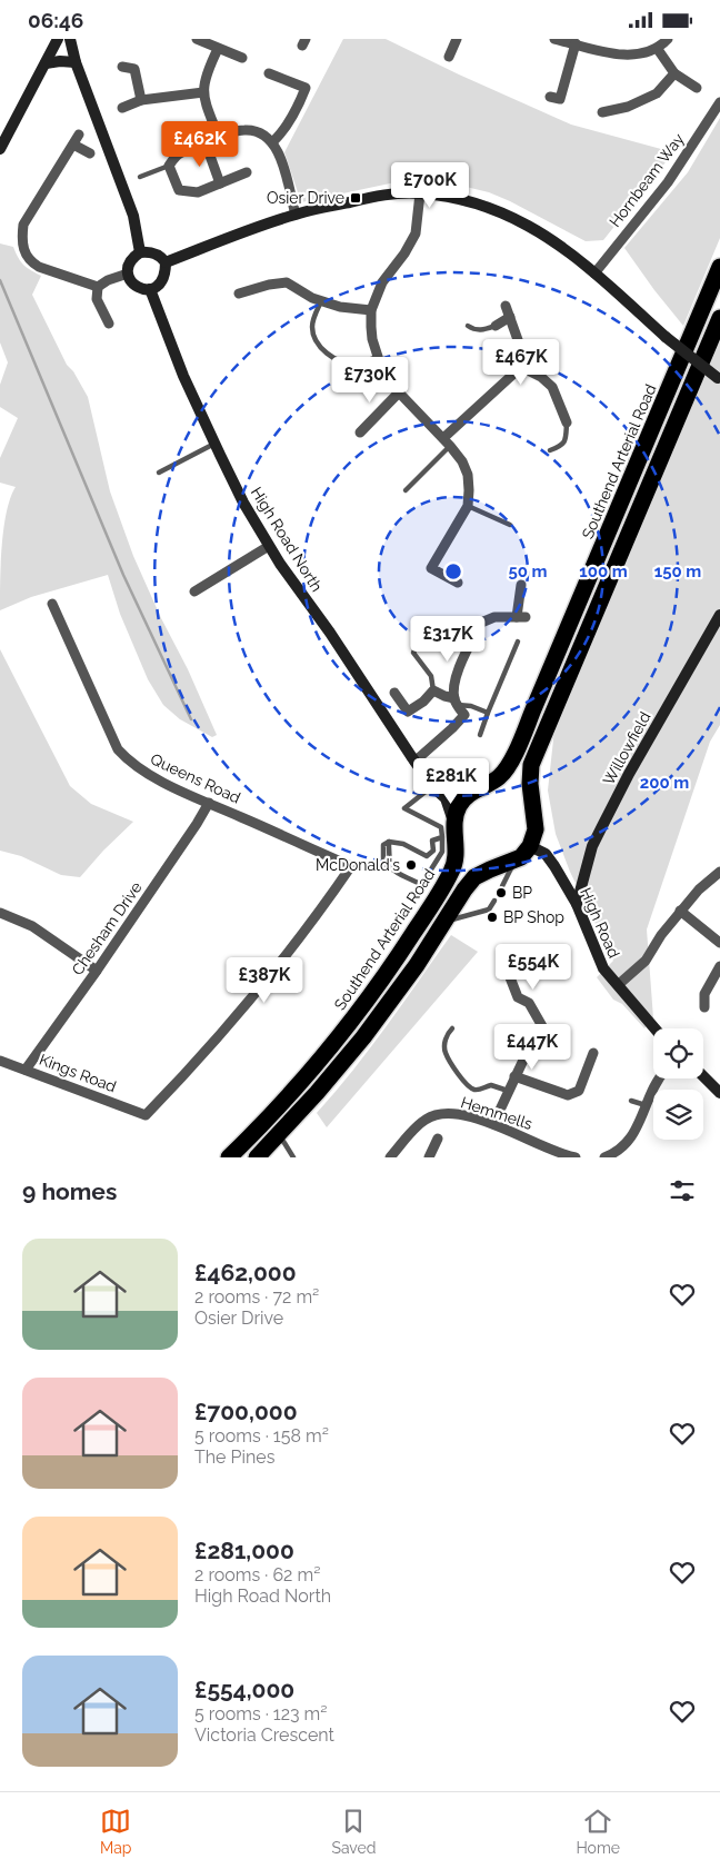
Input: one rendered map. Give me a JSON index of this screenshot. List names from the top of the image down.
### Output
{
  "streets": {
    "highway": ["Southend Arterial Road"],
    "street": [
      "Hornbeam Way",
      "High Road North",
      "Willowfield",
      "Queens Road",
      "High Road",
      "Chesham Drive",
      "Kings Road",
      "Hemmells"
    ]
  },
  "crossings": [
    ["Southend Arterial Road", "High Road North"],
    ["Willowfield", "High Road"],
    ["Queens Road", "Chesham Drive"],
    ["Queens Road", "Kings Road"],
    ["Chesham Drive", "Kings Road"]
  ],
  "places": {
    "transit": ["Osier Drive"],
    "other": ["McDonald's", "BP", "BP Shop"]
  },
  "page": {
    "status": "06:46",
    "price": [
      "£462K",
      "£700K",
      "£467K",
      "£730K",
      "£317K",
      "£281K",
      "£554K",
      "£387K",
      "£447K"
    ],
    "heading": "9 homes",
    "list": [
      {
        "name": "£462,000",
        "note": "2 rooms · 72 m² · Osier Drive"
      },
      {
        "name": "£700,000",
        "note": "5 rooms · 158 m² · The Pines"
      },
      {
        "name": "£281,000",
        "note": "2 rooms · 62 m² · High Road North"
      },
      {
        "name": "£554,000",
        "note": "5 rooms · 123 m² · Victoria Crescent"
      }
    ],
    "tabs": ["Map", "Saved", "Home"]
  },
  "rings": [
    "50 m",
    "100 m",
    "150 m",
    "200 m"
  ]
}
